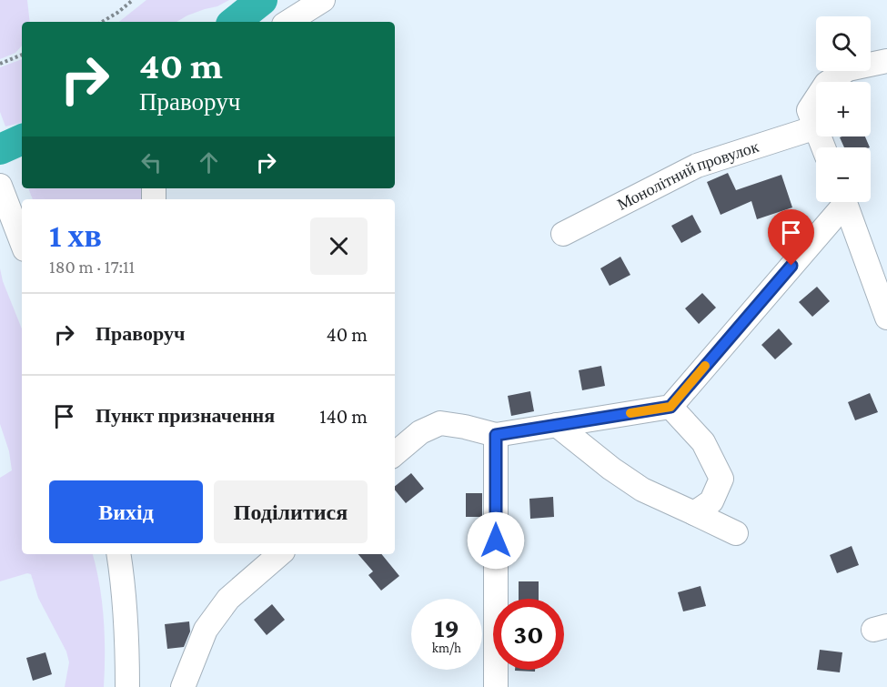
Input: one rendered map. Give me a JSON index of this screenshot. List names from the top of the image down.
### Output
{
  "streets": {
    "street": ["Монолітний провулок"]
  },
  "page": {
    "map_buttons": ["+", "−"],
    "turn": ["40 m", "Праворуч"],
    "heading": ["1 хв", "180 m · 17:11"],
    "list": [
      {
        "name": "Праворуч",
        "value": "40 m"
      },
      {
        "name": "Пункт призначення",
        "value": "140 m"
      }
    ],
    "buttons": ["Вихід", "Поділитися"],
    "speed": "19 km/h",
    "limit": "30"
  }
}
